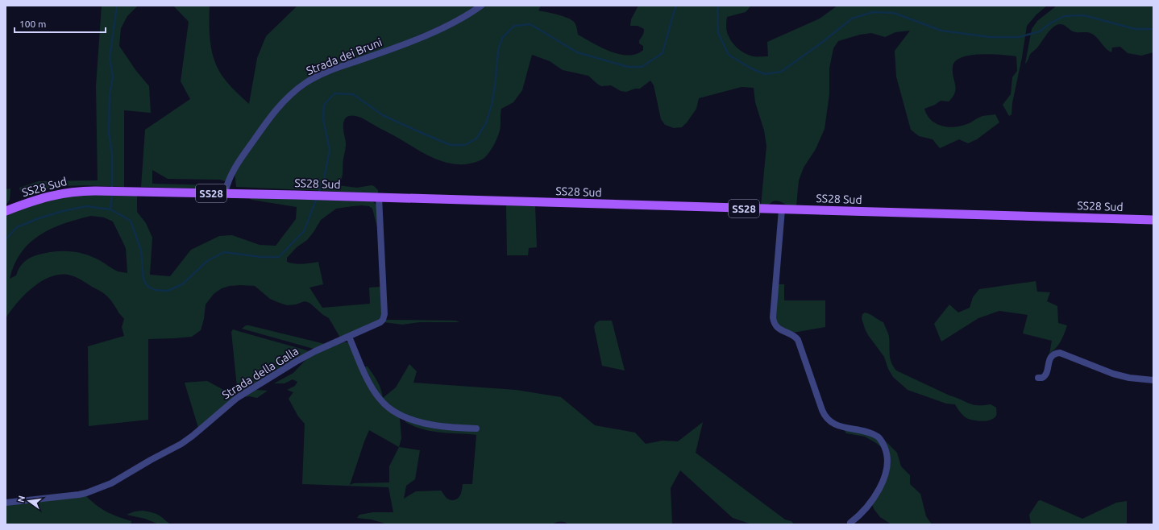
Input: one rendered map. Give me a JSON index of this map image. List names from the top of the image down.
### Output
{
  "streets": {
    "main road": ["SS28 Sud", "SS28"],
    "street": ["Strada dei Bruni", "Strada della Galla"]
  },
  "crossings": [
    ["Strada dei Bruni", "SS28 Sud"],
    ["SS28 Sud", "Strada della Galla"]
  ],
  "scale_bar": "100 m",
  "north": "left"
}
